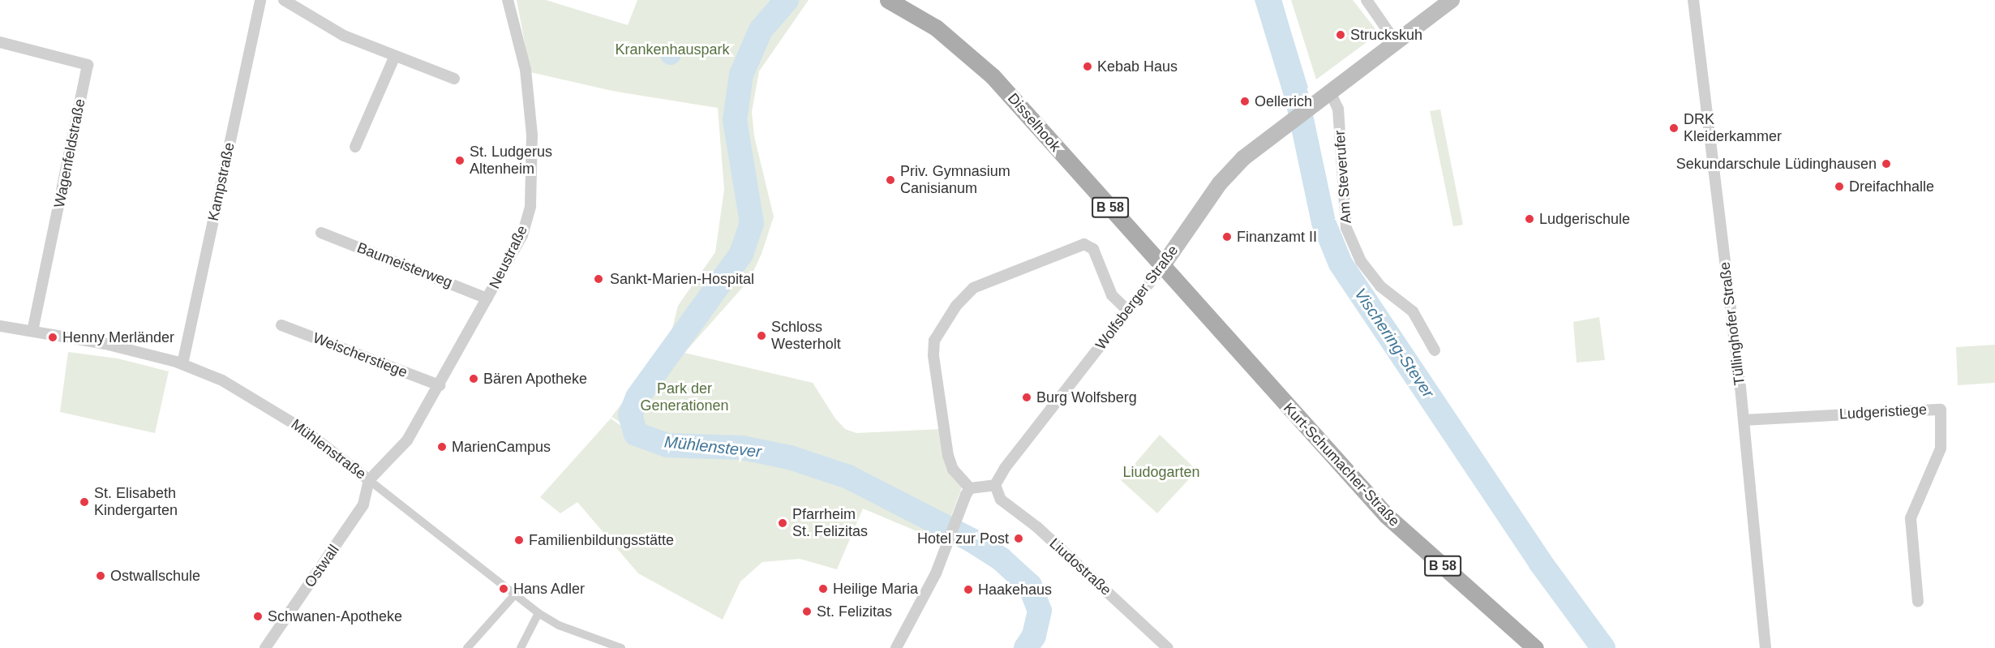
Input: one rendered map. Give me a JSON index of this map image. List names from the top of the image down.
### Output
{
  "streets": {
    "main road": [
      "Disselhook",
      "B 58",
      "Wolfsberger Straße",
      "Kurt-Schumacher-Straße"
    ],
    "street": [
      "Wagenfeldstraße",
      "Am Steverufer",
      "Kampstraße",
      "Neustraße",
      "Baumeisterweg",
      "Tüllinghofer Straße",
      "Weischerstiege",
      "Ludgeristiege",
      "Mühlenstraße",
      "Ostwall",
      "Liudostraße"
    ]
  },
  "crossings": [
    ["Disselhook", "Wolfsberger Straße"],
    ["Disselhook", "Kurt-Schumacher-Straße"],
    ["Wagenfeldstraße", "Mühlenstraße"],
    ["Am Steverufer", "Wolfsberger Straße"],
    ["Kampstraße", "Mühlenstraße"],
    ["Neustraße", "Baumeisterweg"],
    ["Neustraße", "Weischerstiege"],
    ["Neustraße", "Mühlenstraße"],
    ["Neustraße", "Ostwall"],
    ["Wolfsberger Straße", "Kurt-Schumacher-Straße"],
    ["Wolfsberger Straße", "Liudostraße"],
    ["Tüllinghofer Straße", "Ludgeristiege"],
    ["Mühlenstraße", "Ostwall"]
  ],
  "water": ["Vischering-Stever", "Mühlenstever"],
  "parks": ["Krankenhauspark", "Park der Generationen", "Liudogarten"],
  "places": [
    "Struckskuh",
    "Kebab Haus",
    "Oellerich",
    "DRK Kleiderkammer",
    "St. Ludgerus Altenheim",
    "Sekundarschule Lüdinghausen",
    "Priv. Gymnasium Canisianum",
    "Dreifachhalle",
    "Ludgerischule",
    "Finanzamt II",
    "Sankt-Marien-Hospital",
    "Schloss Westerholt",
    "Henny Merländer",
    "Bären Apotheke",
    "Burg Wolfsberg",
    "MarienCampus",
    "St. Elisabeth Kindergarten",
    "Pfarrheim St. Felizitas",
    "Hotel zur Post",
    "Familienbildungsstätte",
    "Ostwallschule",
    "Hans Adler",
    "Heilige Maria",
    "Haakehaus",
    "St. Felizitas",
    "Schwanen-Apotheke"
  ]
}
